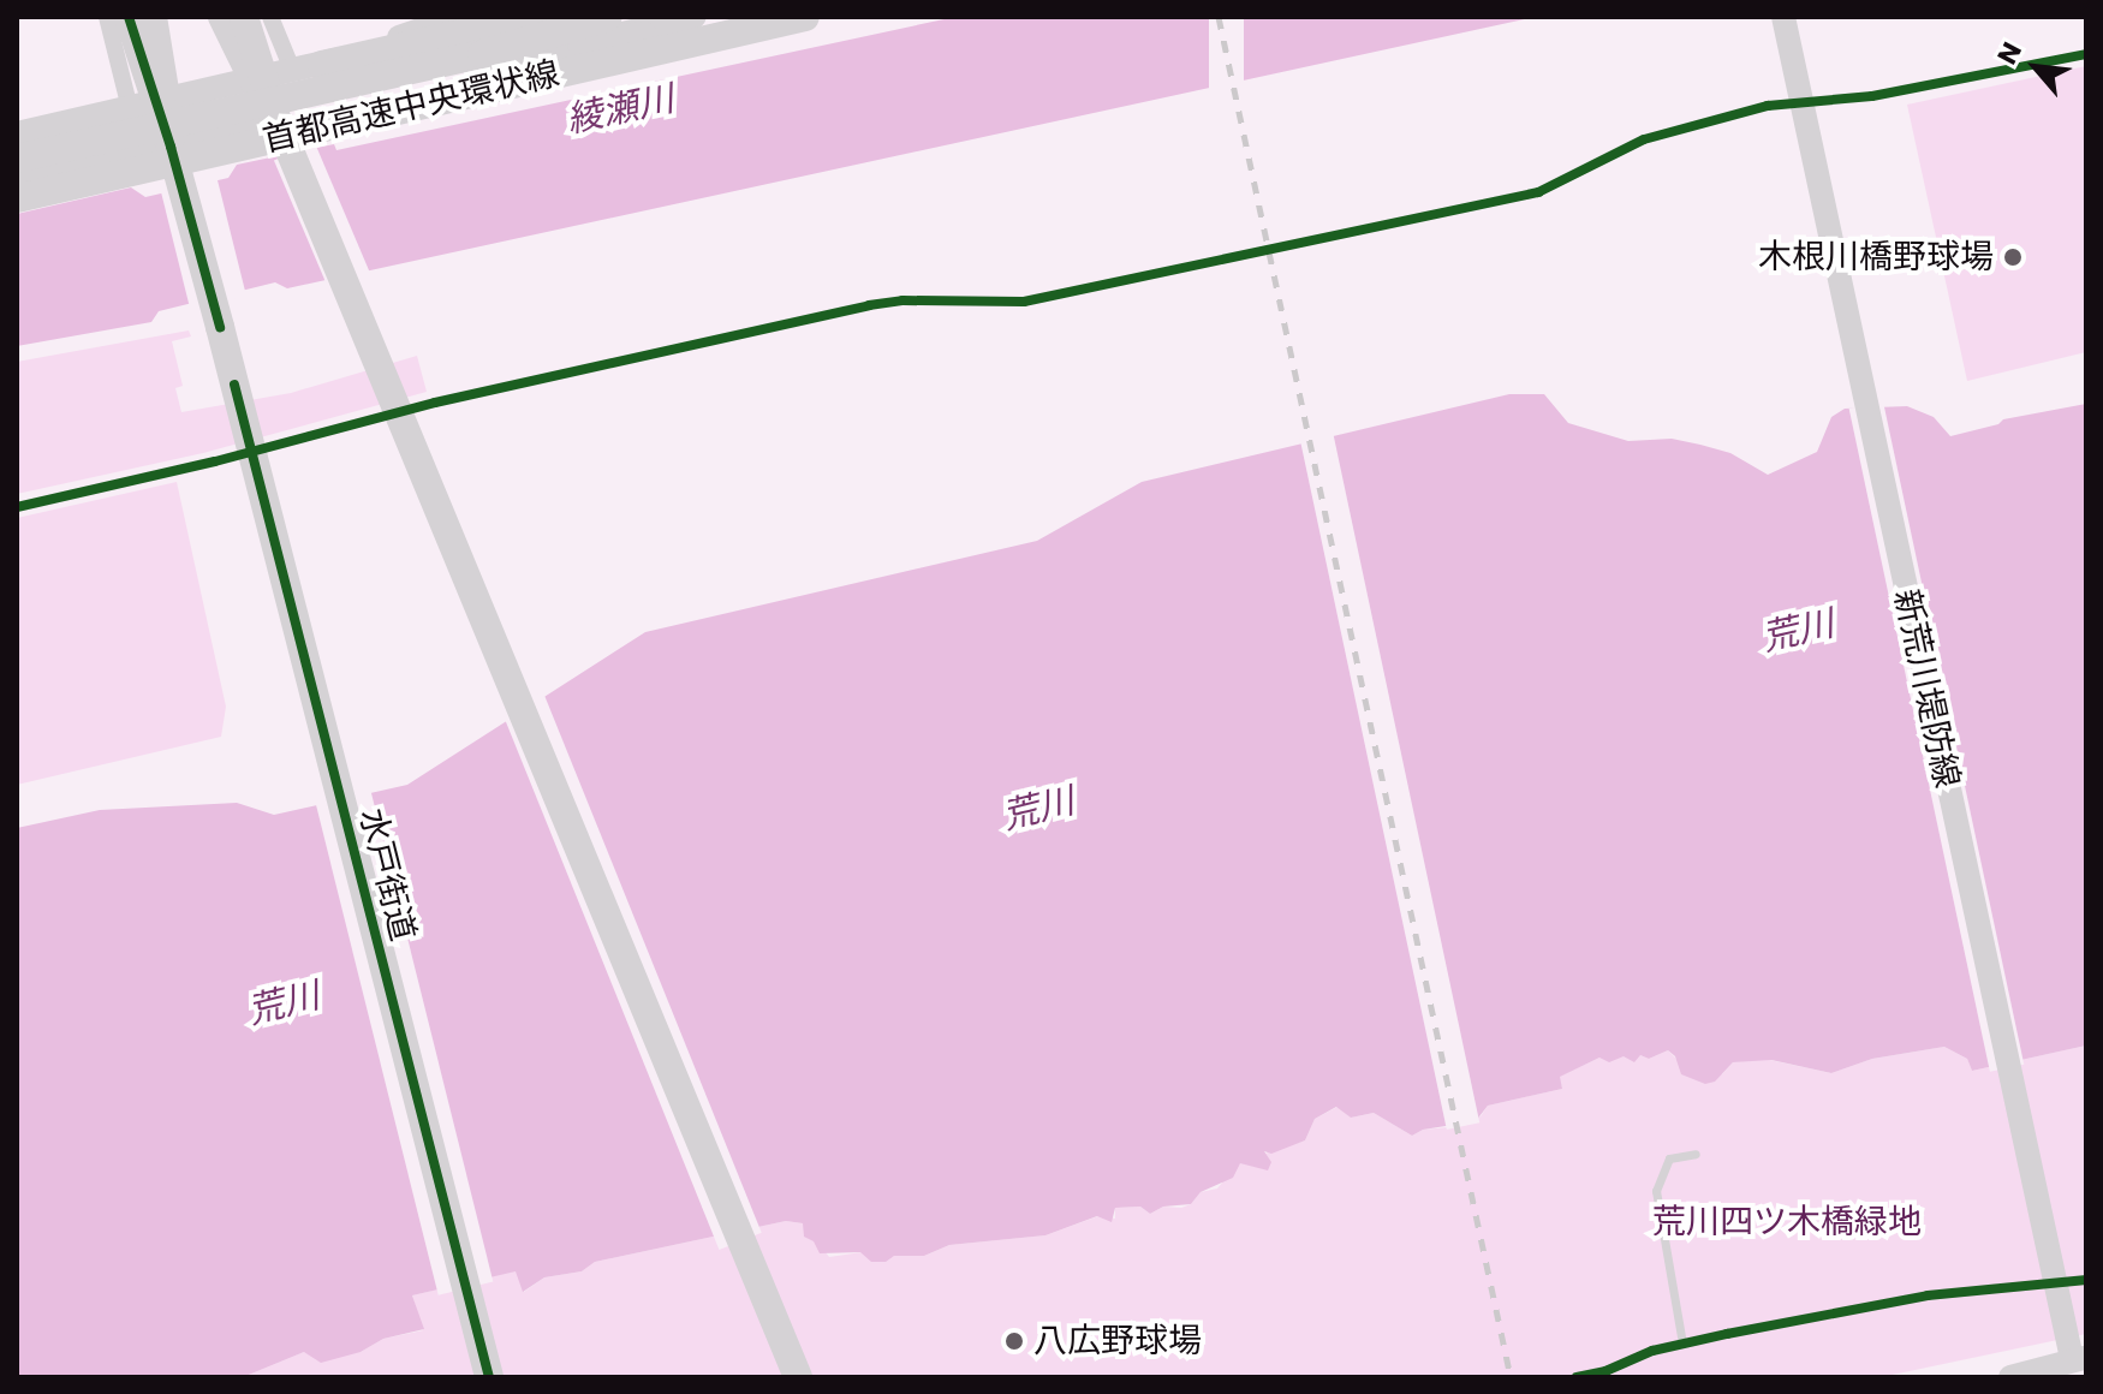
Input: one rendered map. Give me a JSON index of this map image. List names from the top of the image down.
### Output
{
  "streets": {
    "highway": ["首都高速中央環状線", "水戸街道"],
    "main road": ["新荒川堤防線"]
  },
  "water": ["綾瀬川", "荒川"],
  "parks": ["荒川四ツ木橋緑地"],
  "places": ["木根川橋野球場", "八広野球場"],
  "north": "top left"
}
